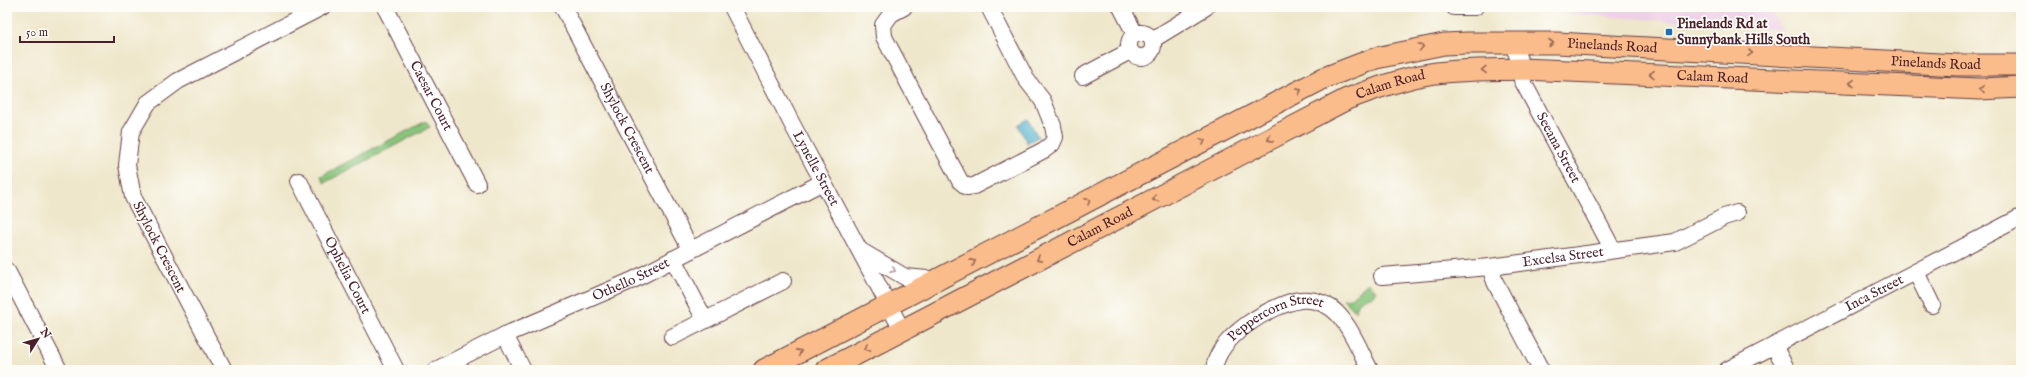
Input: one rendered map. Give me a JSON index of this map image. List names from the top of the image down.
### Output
{
  "streets": {
    "main road": ["Pinelands Road", "Calam Road"],
    "street": [
      "Caesar Court",
      "Shylock Crescent",
      "Seeana Street",
      "Lynelle Street",
      "Excelsa Street",
      "Ophelia Court",
      "Othello Street",
      "Inca Street",
      "Peppercorn Street"
    ]
  },
  "crossings": [
    ["Pinelands Road", "Calam Road"],
    ["Pinelands Road", "Seeana Street"],
    ["Calam Road", "Seeana Street"],
    ["Calam Road", "Lynelle Street"],
    ["Shylock Crescent", "Othello Street"],
    ["Seeana Street", "Excelsa Street"],
    ["Lynelle Street", "Othello Street"]
  ],
  "one_way": ["Pinelands Road"],
  "places": {
    "transit": ["Pinelands Rd at Sunnybank Hills South"]
  },
  "scale_bar": "50 m",
  "north": "top right"
}
